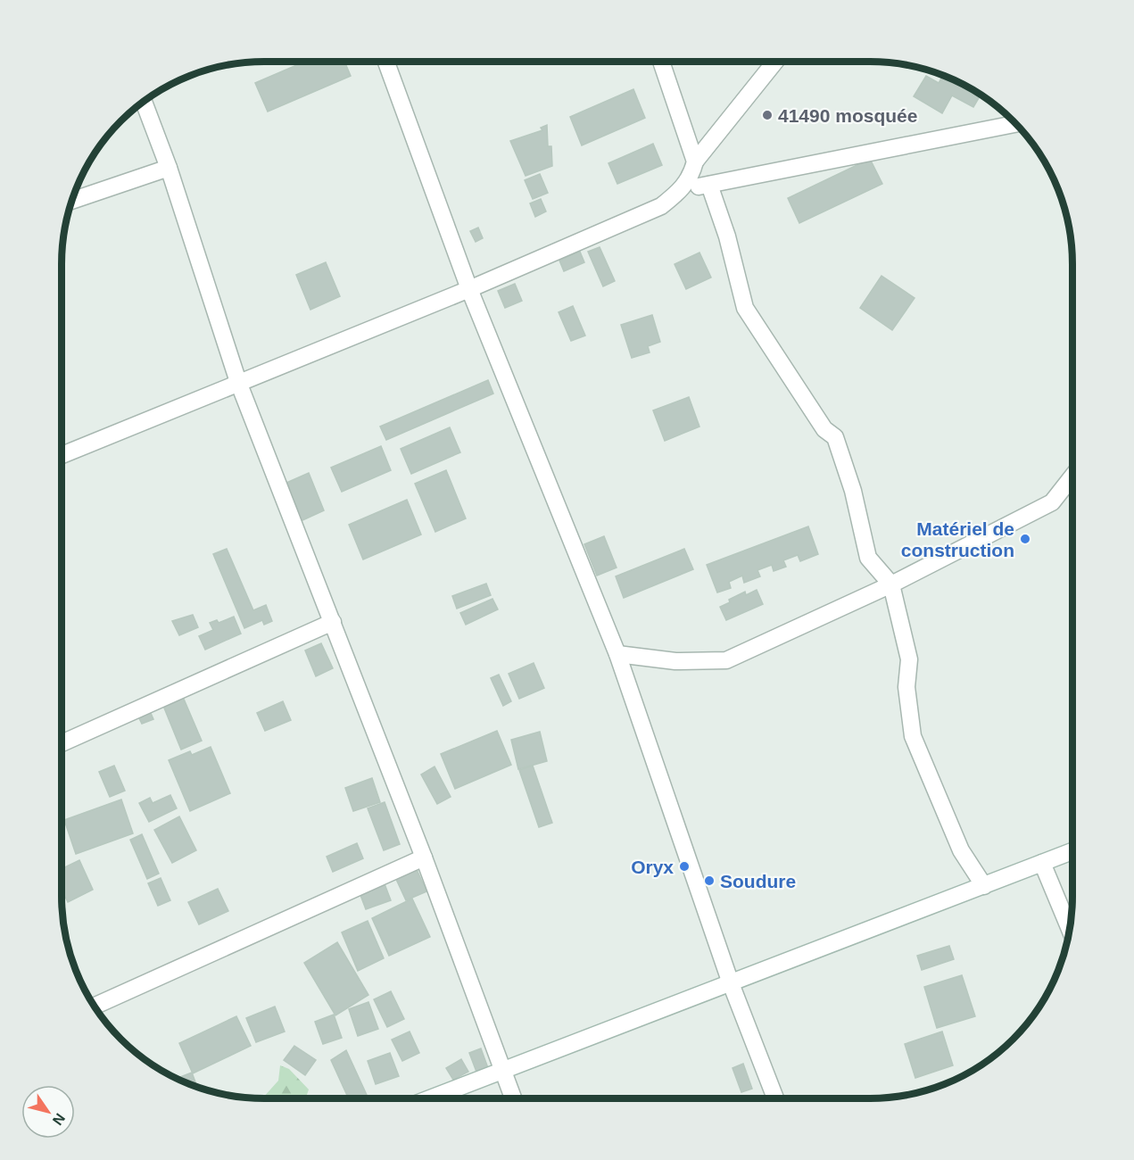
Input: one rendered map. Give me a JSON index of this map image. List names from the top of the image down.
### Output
{
  "places": [
    "41490 mosquée",
    "Matériel de construction",
    "Oryx",
    "Soudure"
  ],
  "north": "bottom right"
}
